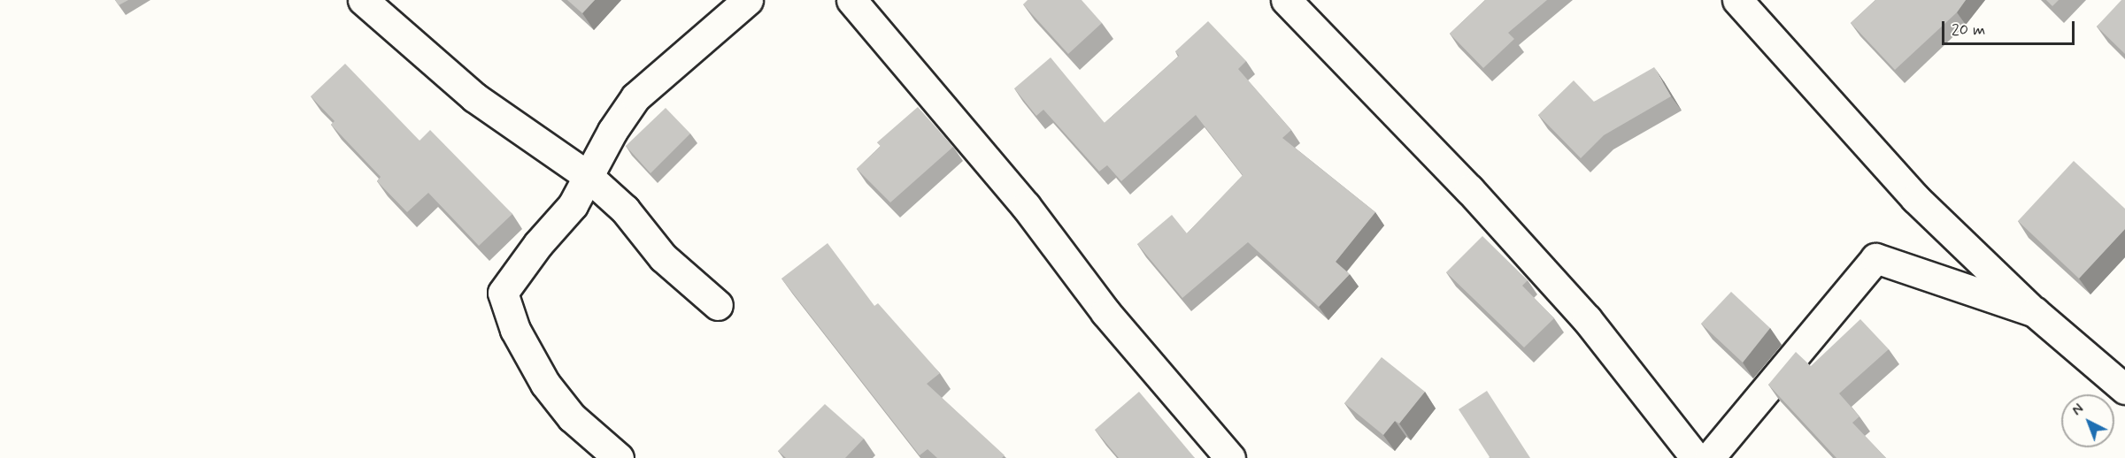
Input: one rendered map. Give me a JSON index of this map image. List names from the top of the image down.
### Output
{
  "scale_bar": "20 m",
  "north": "top left"
}
